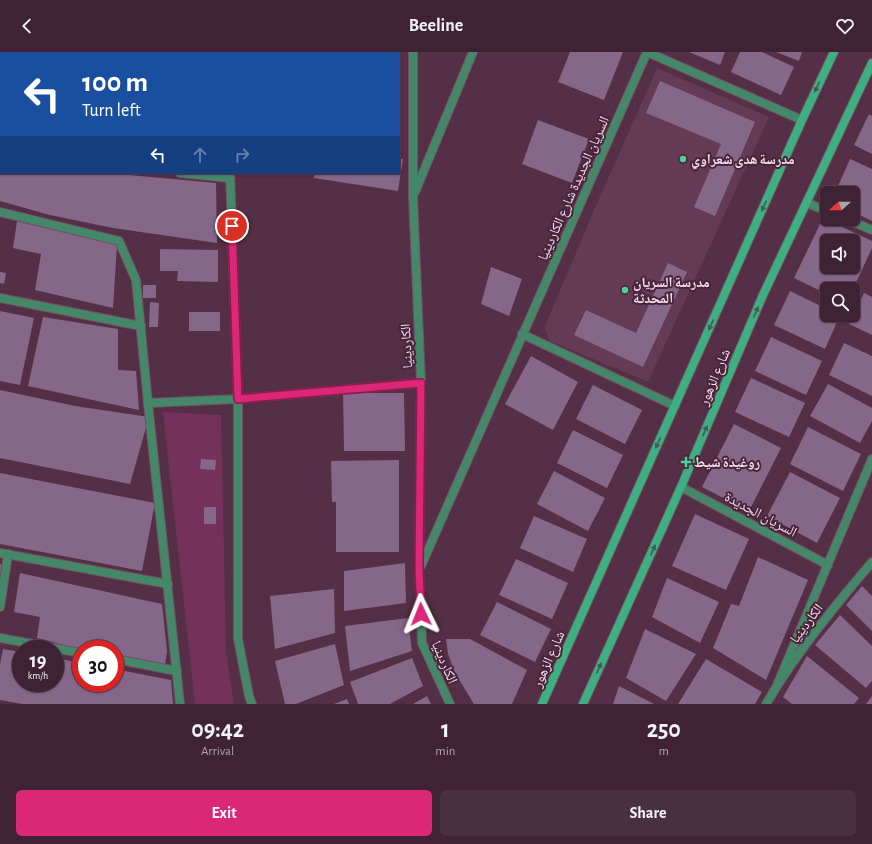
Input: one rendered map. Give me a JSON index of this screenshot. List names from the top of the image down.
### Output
{
  "streets": {
    "street": [
      "السريان الجديدة شارع الكاردينيا",
      "الكاردينيا",
      "شارع الزهور",
      "السريان الجديدة"
    ]
  },
  "crossings": [
    ["السريان الجديدة شارع الكاردينيا", "الكاردينيا"],
    ["شارع الزهور", "السريان الجديدة"]
  ],
  "places": {
    "other": ["مدرسة هدى شعراوي", "مدرسة السريان المحدثة"],
    "health": ["روغيدة شيط"]
  },
  "north": "left",
  "page": {
    "header": "Beeline",
    "turn": ["100 m", "Turn left"],
    "speed": "19 km/h",
    "limit": "30",
    "eta": [
      "09:42",
      "Arrival",
      "1",
      "min",
      "250",
      "m"
    ],
    "buttons": ["Exit", "Share"]
  }
}
